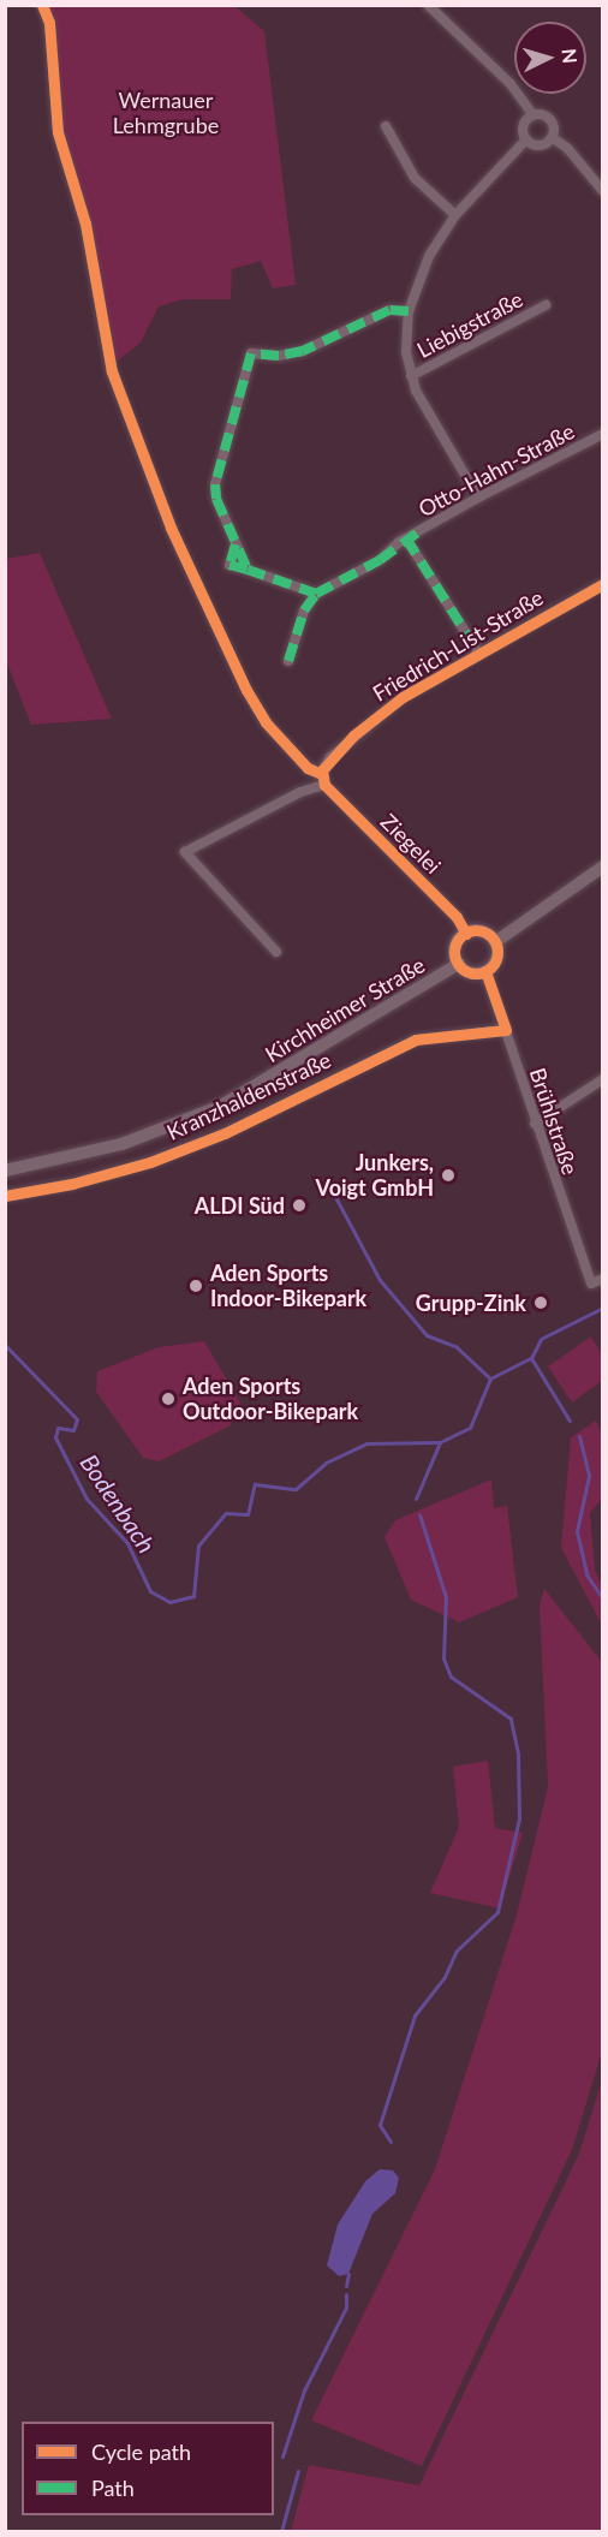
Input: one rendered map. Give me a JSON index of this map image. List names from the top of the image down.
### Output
{
  "streets": {
    "main road": ["Kirchheimer Straße"],
    "street": [
      "Liebigstraße",
      "Otto-Hahn-Straße",
      "Friedrich-List-Straße",
      "Ziegelei",
      "Kranzhaldenstraße",
      "Brühlstraße"
    ]
  },
  "crossings": [
    ["Otto-Hahn-Straße", "Friedrich-List-Straße"],
    ["Ziegelei", "Kirchheimer Straße"],
    ["Ziegelei", "Brühlstraße"],
    ["Kirchheimer Straße", "Brühlstraße"],
    ["Kranzhaldenstraße", "Brühlstraße"]
  ],
  "water": ["Bodenbach"],
  "parks": ["Wernauer Lehmgrube"],
  "places": [
    "Junkers, Voigt GmbH",
    "ALDI Süd",
    "Aden Sports Indoor-Bikepark",
    "Grupp-Zink",
    "Aden Sports Outdoor-Bikepark"
  ],
  "legend": ["Cycle path", "Path"],
  "north": "right"
}
